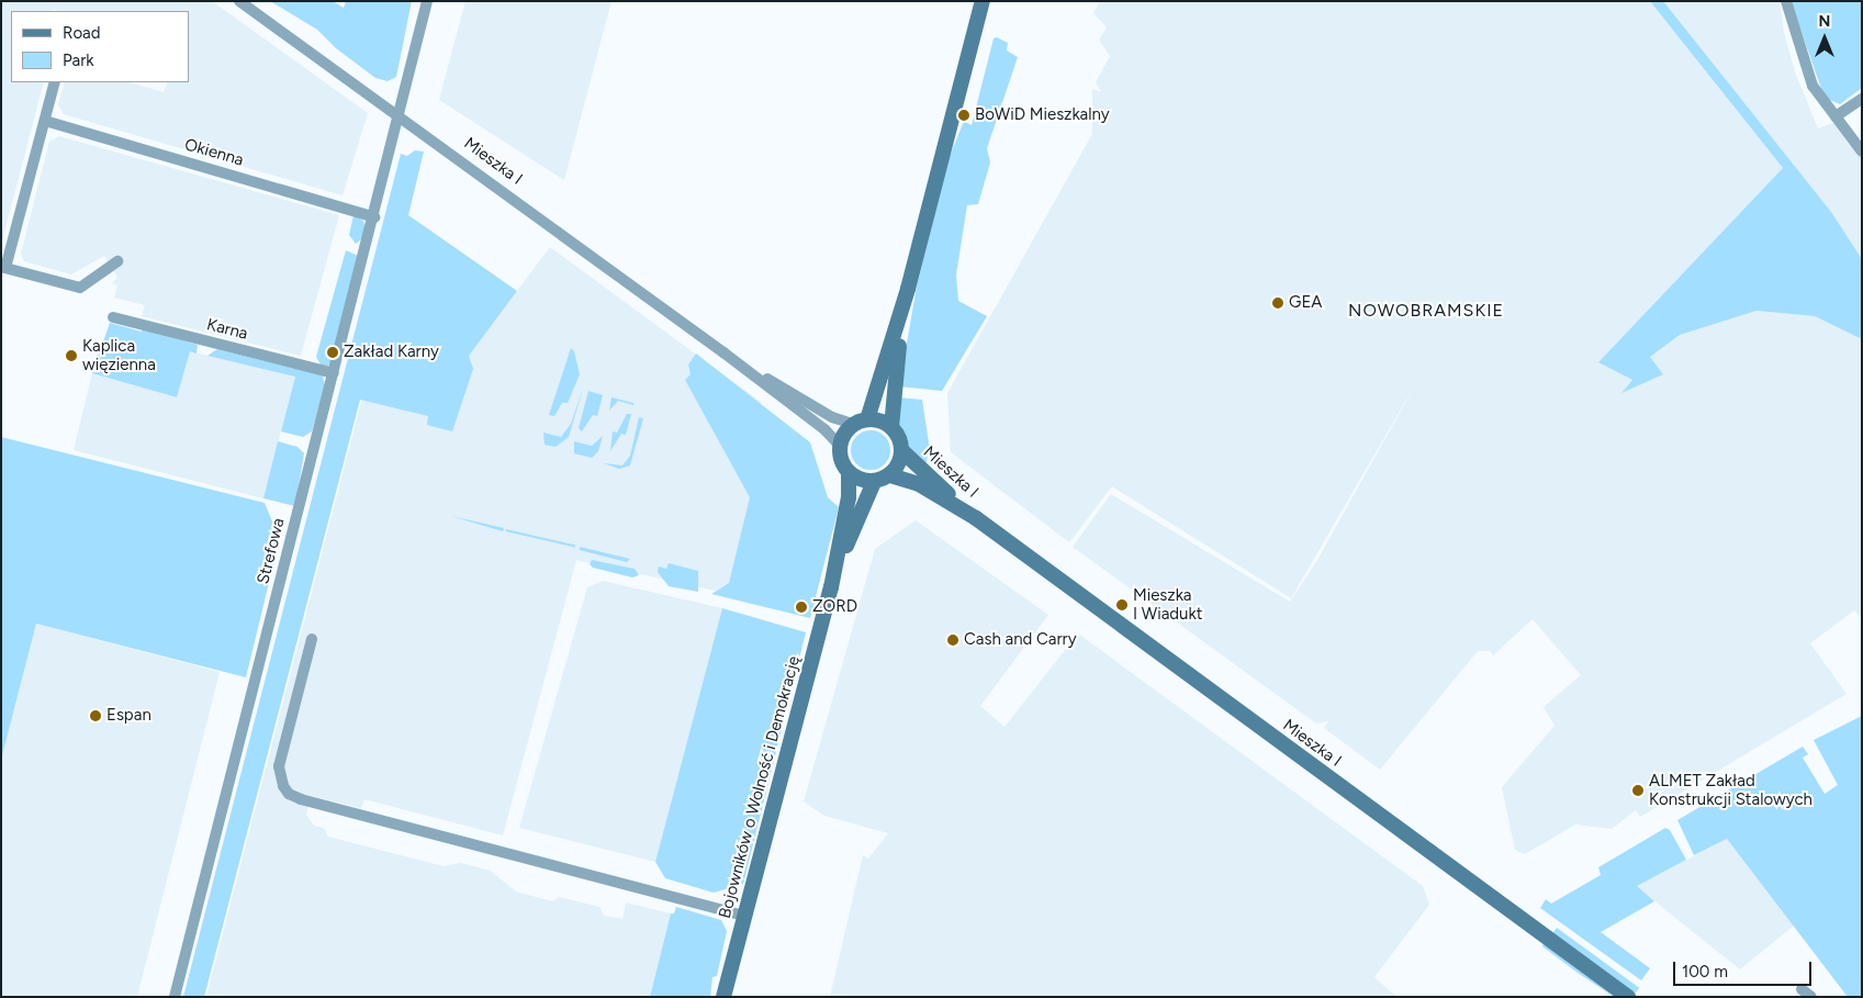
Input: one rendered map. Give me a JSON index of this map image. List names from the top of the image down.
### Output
{
  "streets": {
    "main road": ["Mieszka I", "Bojowników o Wolność i Demokrację"],
    "street": ["Okienna", "Karna", "Strefowa"]
  },
  "crossings": [
    ["Okienna", "Strefowa"],
    ["Mieszka I", "Strefowa"],
    ["Mieszka I", "Bojowników o Wolność i Demokrację"],
    ["Karna", "Strefowa"]
  ],
  "districts": ["NOWOBRAMSKIE"],
  "places": [
    "BoWiD Mieszkalny",
    "GEA",
    "Zakład Karny",
    "Kaplica więzienna",
    "Mieszka I Wiadukt",
    "ZORD",
    "Cash and Carry",
    "Espan",
    "ALMET Zakład Konstrukcji Stalowych"
  ],
  "legend": ["Road", "Park"],
  "scale_bar": "100 m",
  "north": "top"
}
